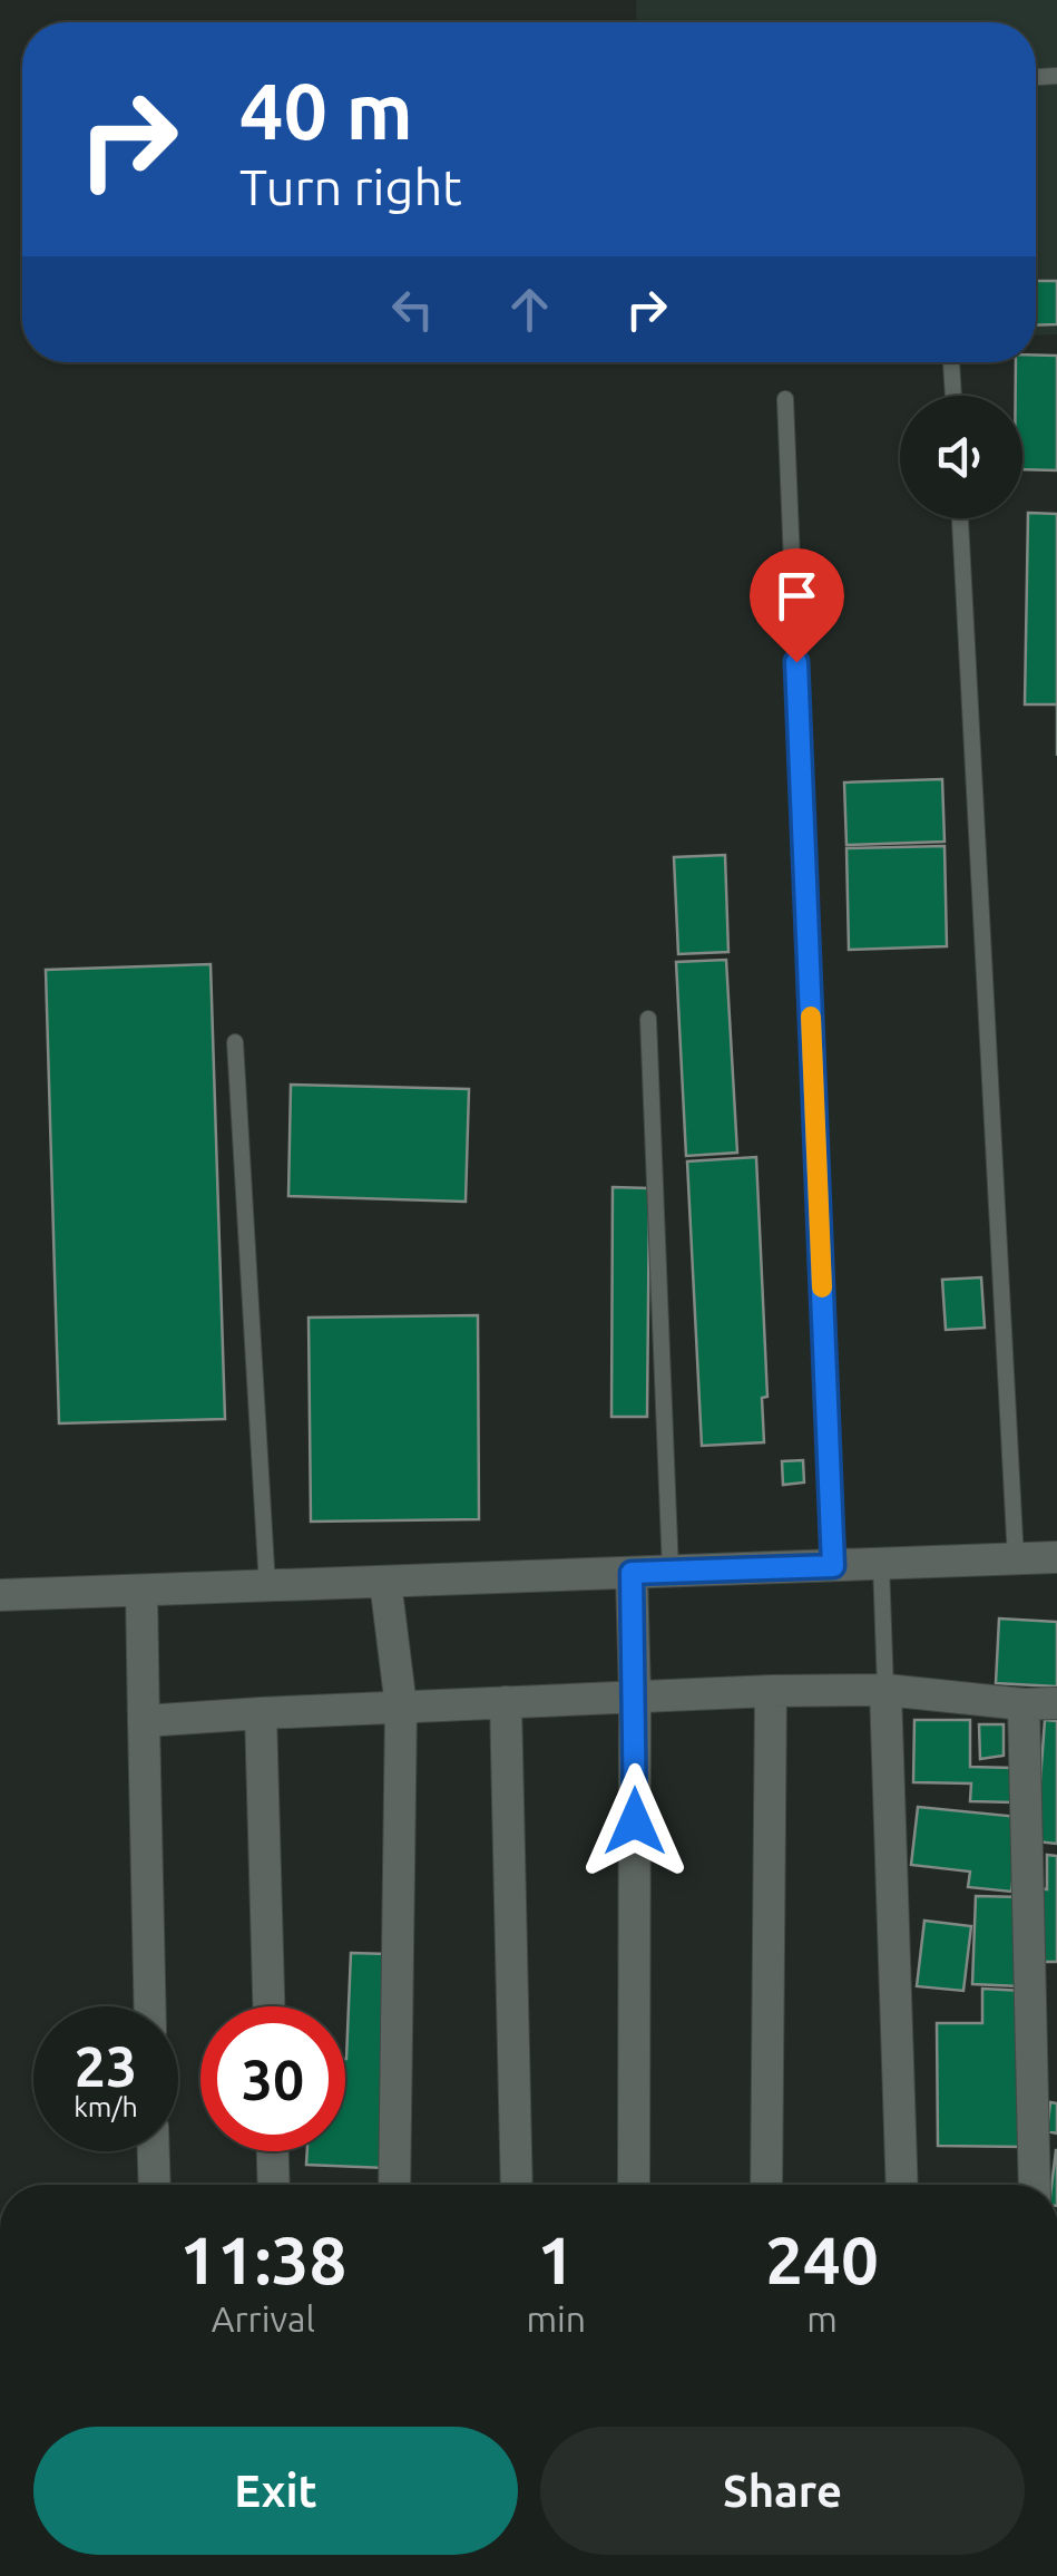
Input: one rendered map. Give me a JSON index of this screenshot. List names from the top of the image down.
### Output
{
  "page": {
    "turn": ["40 m", "Turn right"],
    "speed": "23 km/h",
    "limit": "30",
    "eta": [
      "11:38",
      "Arrival",
      "1",
      "min",
      "240",
      "m"
    ],
    "buttons": ["Exit", "Share"]
  }
}
